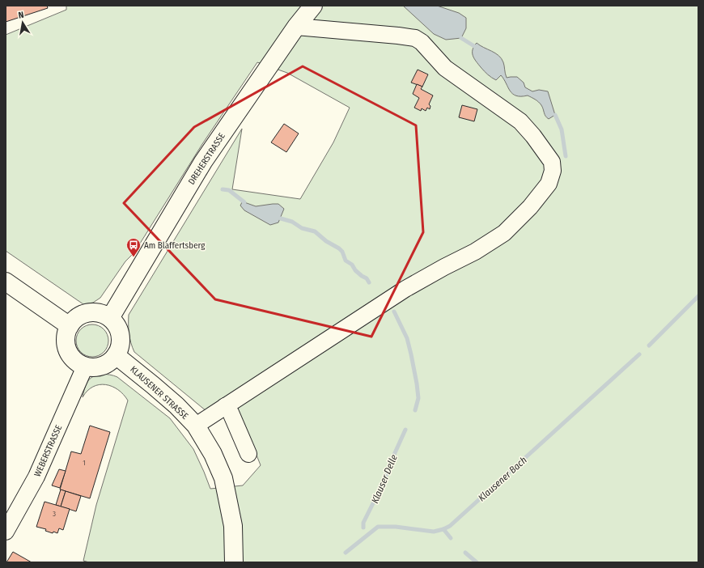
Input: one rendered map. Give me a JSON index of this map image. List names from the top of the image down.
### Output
{
  "streets": {
    "main road": ["DREHERSTRASSE", "KLAUSENER STRASSE"],
    "street": ["WEBERSTRASSE"]
  },
  "crossings": [
    ["DREHERSTRASSE", "KLAUSENER STRASSE"],
    ["DREHERSTRASSE", "WEBERSTRASSE"],
    ["KLAUSENER STRASSE", "WEBERSTRASSE"]
  ],
  "water": ["Klauser Delle", "Klausener Bach"],
  "places": {
    "bus stop": ["Am Blaffertsberg"]
  },
  "house_numbers": ["1", "3"],
  "north": "top"
}
